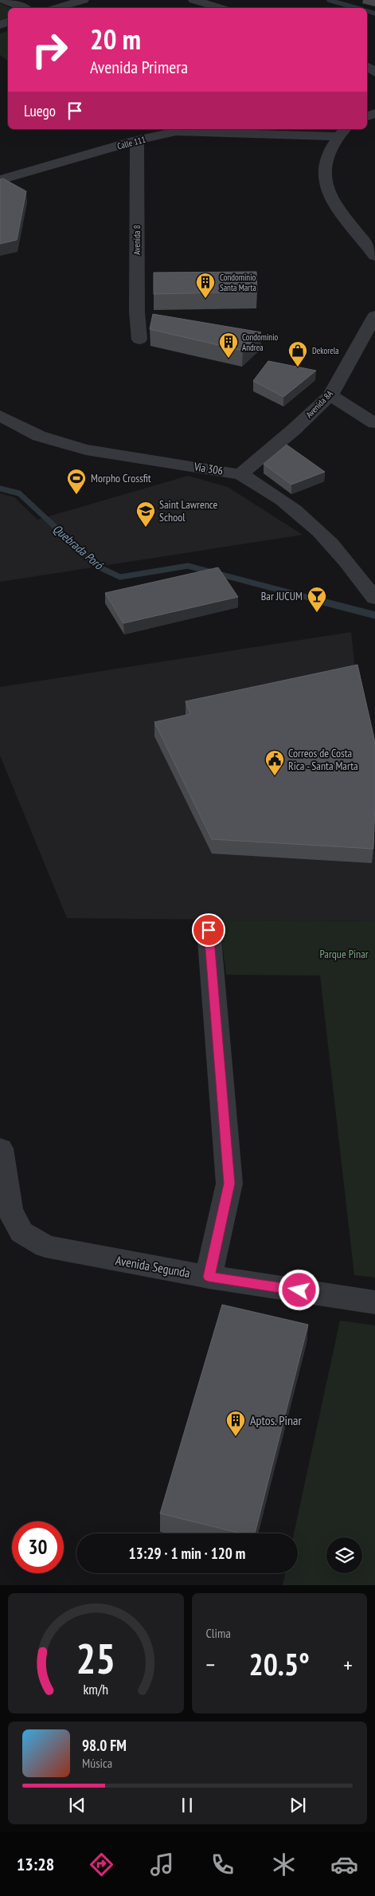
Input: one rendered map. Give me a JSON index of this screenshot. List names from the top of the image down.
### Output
{
  "streets": {
    "street": [
      "Calle 111",
      "Avenida 8",
      "Avenida 8A",
      "Vía 306",
      "Avenida Segunda"
    ]
  },
  "crossings": [
    ["Calle 111", "Avenida 8"],
    ["Avenida 8A", "Vía 306"]
  ],
  "water": ["Quebrada Poró"],
  "parks": ["Parque Pinar"],
  "places": {
    "building": ["Condominio Santa Marta", "Condominio Andrea", "Aptos. Pinar"],
    "shop": ["Dekorela"],
    "sports": ["Morpho Crossfit"],
    "school or university": ["Saint Lawrence School"],
    "bar": ["Bar JUCUM"],
    "public building": ["Correos de Costa Rica - Santa Marta"]
  },
  "page": {
    "turn": ["20 m", "Avenida Primera"],
    "then": "Luego",
    "limit": "30",
    "trip": "13:29 · 1 min · 120 m",
    "tile": "Clima",
    "heat": ["−", "20.5°", "+"],
    "song": ["98.0 FM", "Música"],
    "tabs": "13:28",
    "gauge": ["25", "km/h"]
  }
}
